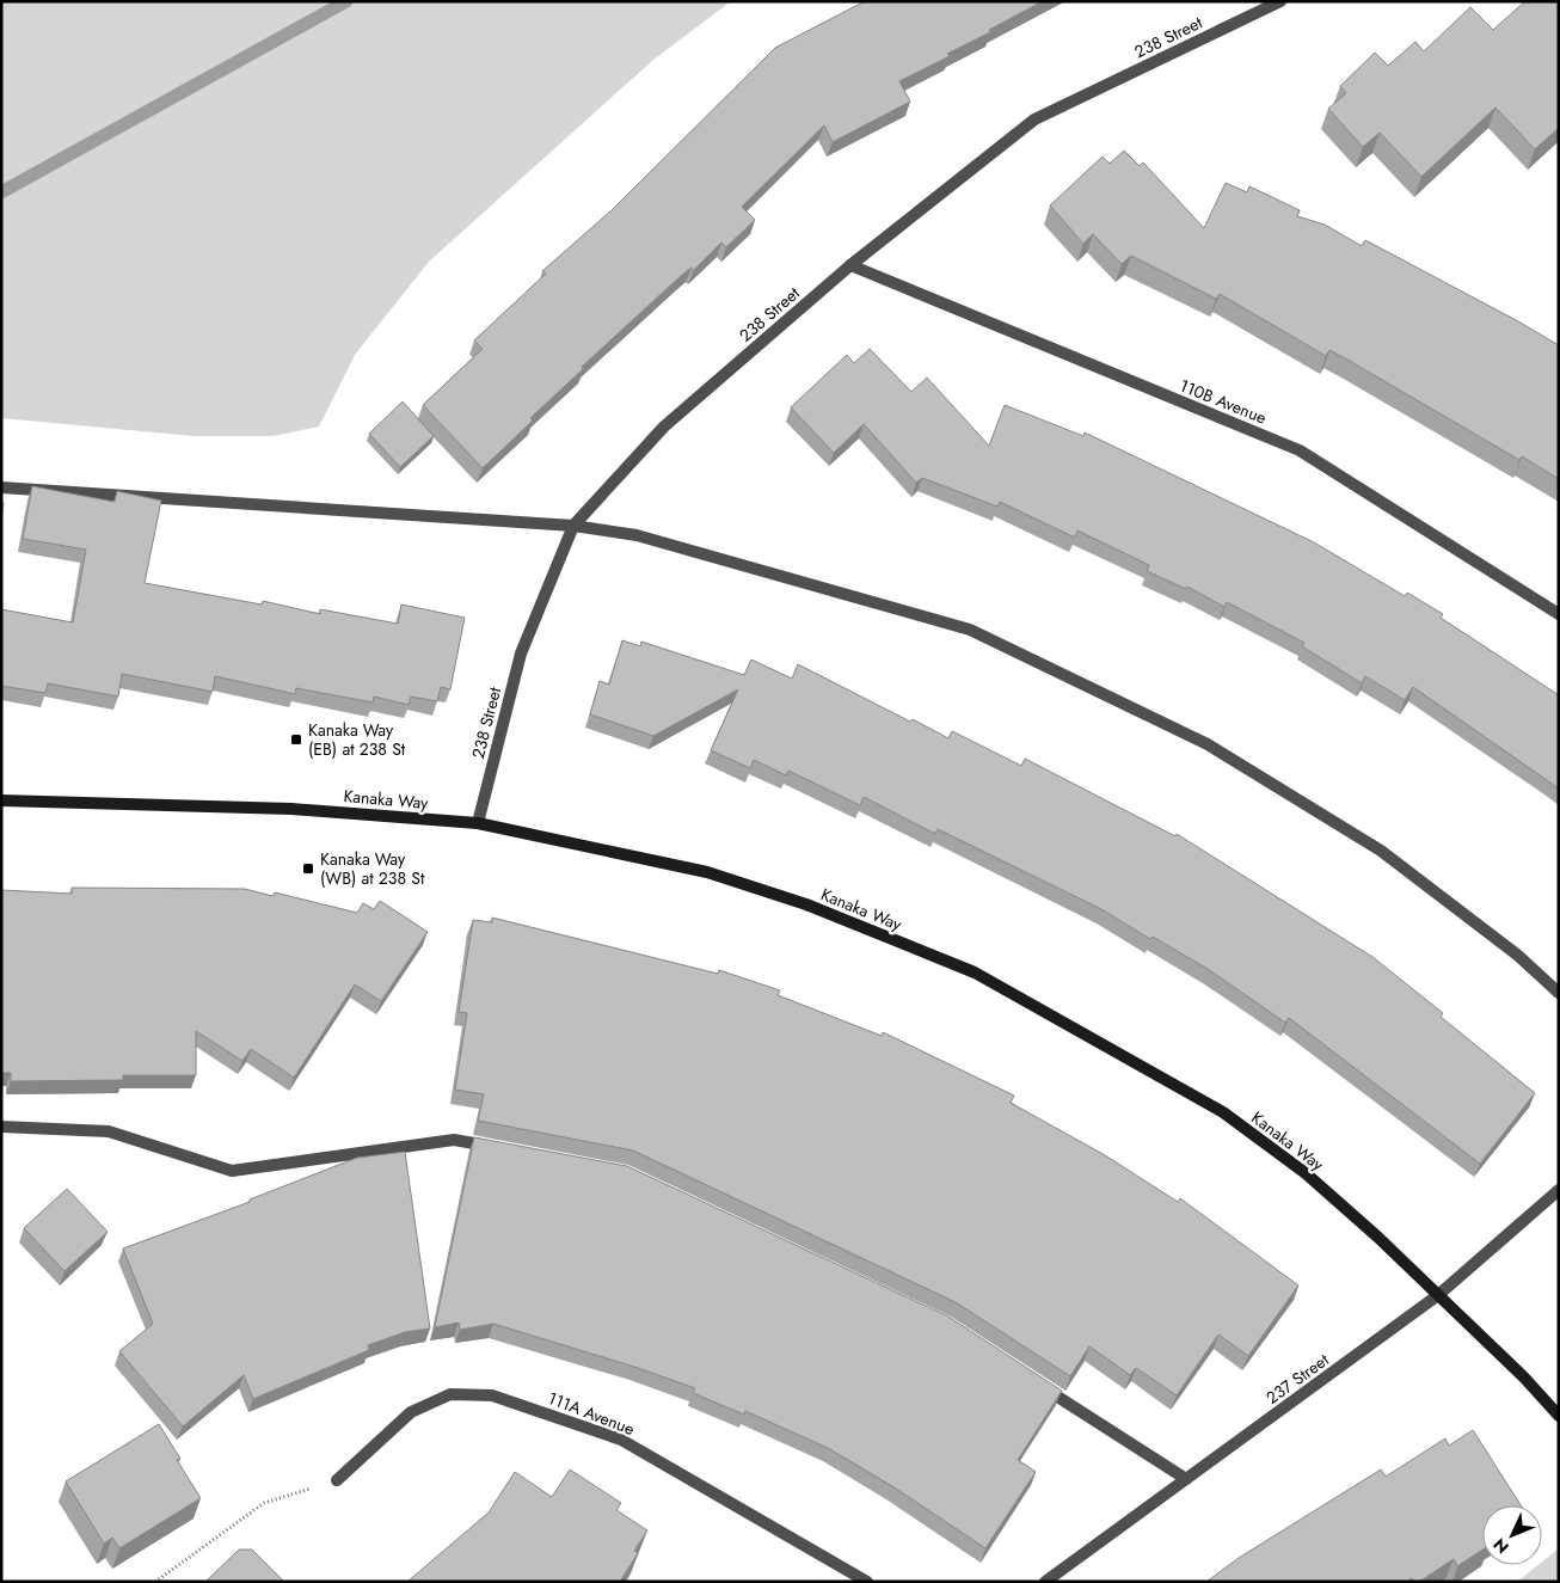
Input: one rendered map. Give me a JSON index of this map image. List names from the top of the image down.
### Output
{
  "streets": {
    "main road": ["Kanaka Way"],
    "street": [
      "238 Street",
      "110B Avenue",
      "237 Street",
      "111A Avenue"
    ]
  },
  "crossings": [
    ["238 Street", "110B Avenue"],
    ["238 Street", "Kanaka Way"],
    ["Kanaka Way", "237 Street"]
  ],
  "places": {
    "transit": ["Kanaka Way (EB) at 238 St", "Kanaka Way (WB) at 238 St"]
  },
  "north": "bottom left"
}
